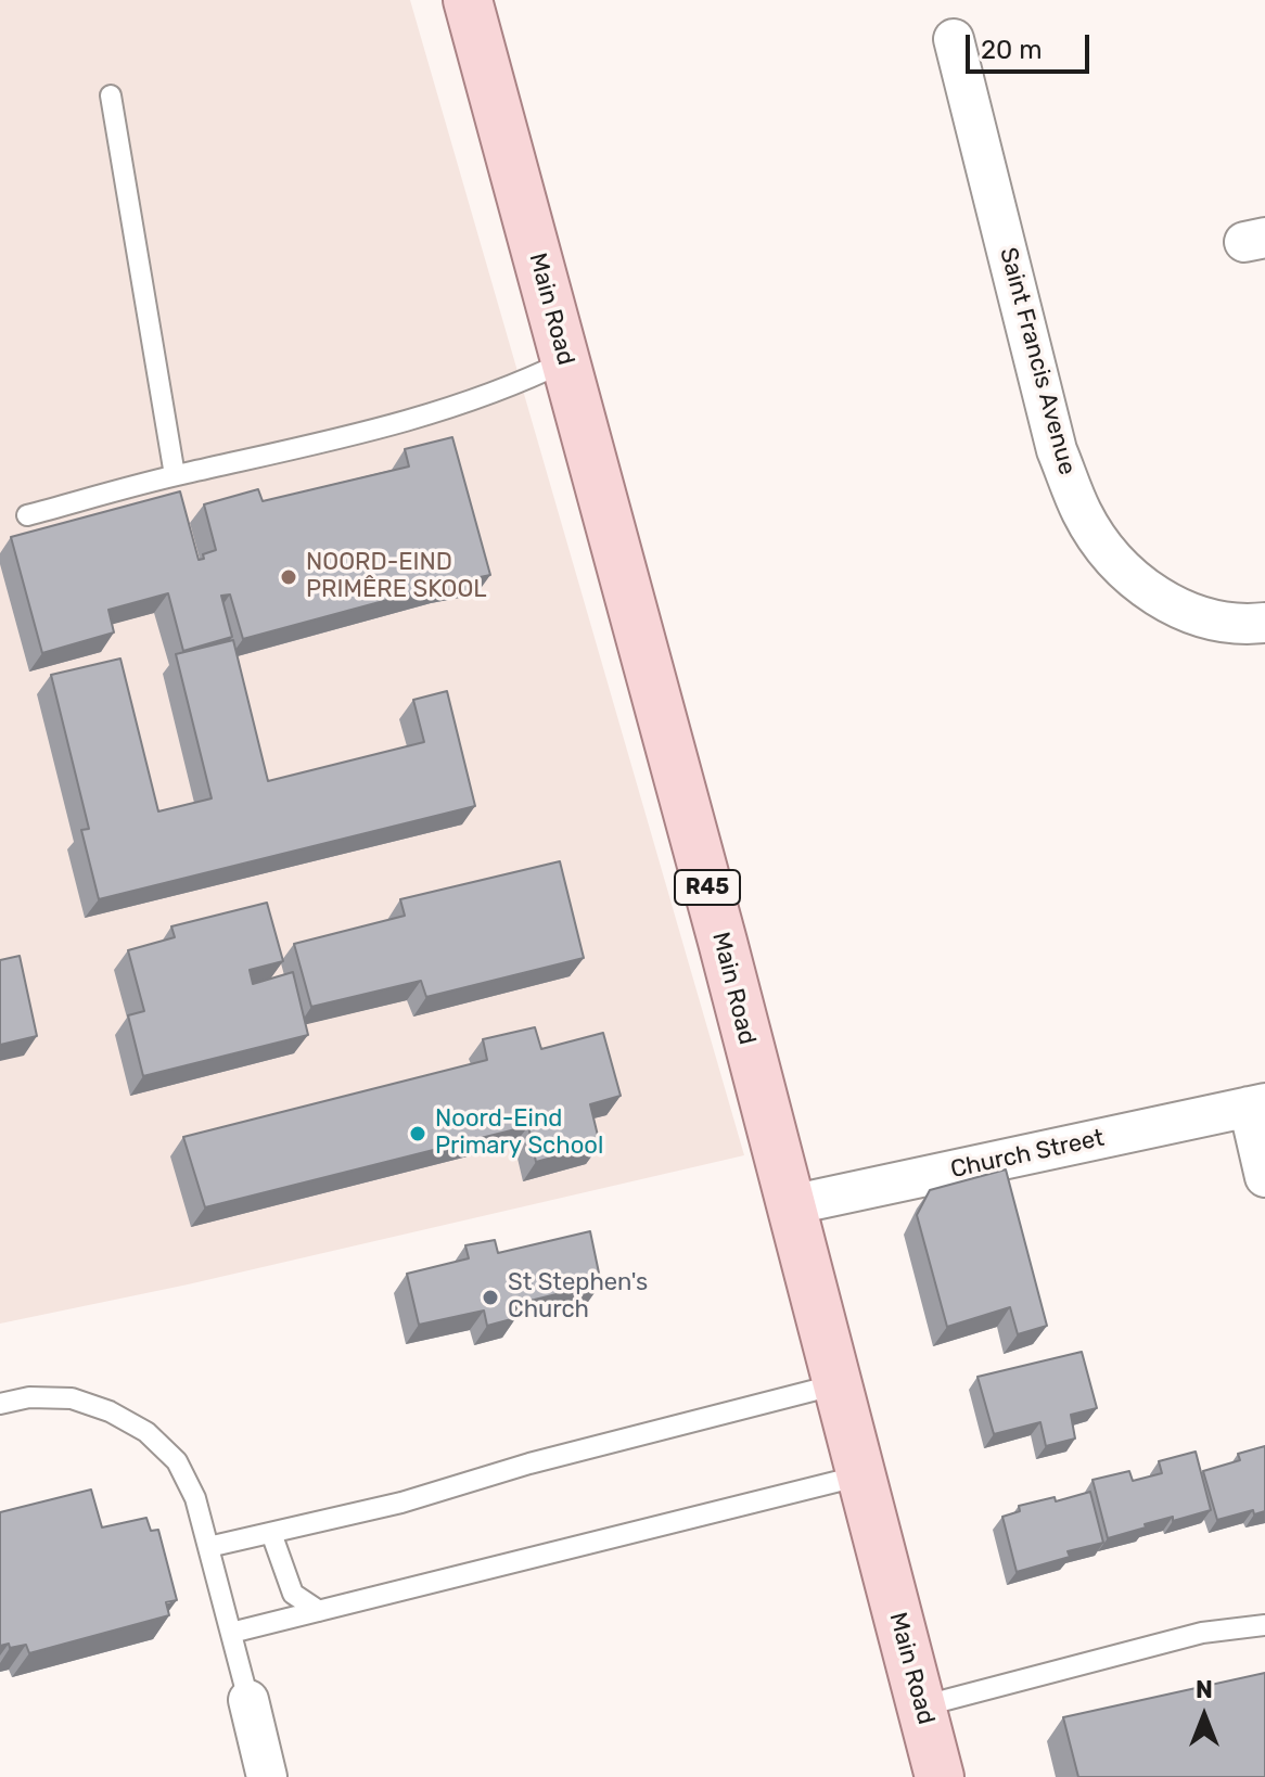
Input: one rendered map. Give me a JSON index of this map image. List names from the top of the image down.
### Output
{
  "streets": {
    "main road": ["Main Road", "R45"],
    "street": ["Saint Francis Avenue", "Church Street"]
  },
  "crossings": [
    ["Main Road", "Church Street"]
  ],
  "places": ["NOORD-EIND PRIMÊRE SKOOL", "Noord-Eind Primary School", "St Stephen's Church"],
  "scale_bar": "20 m",
  "north": "top"
}
